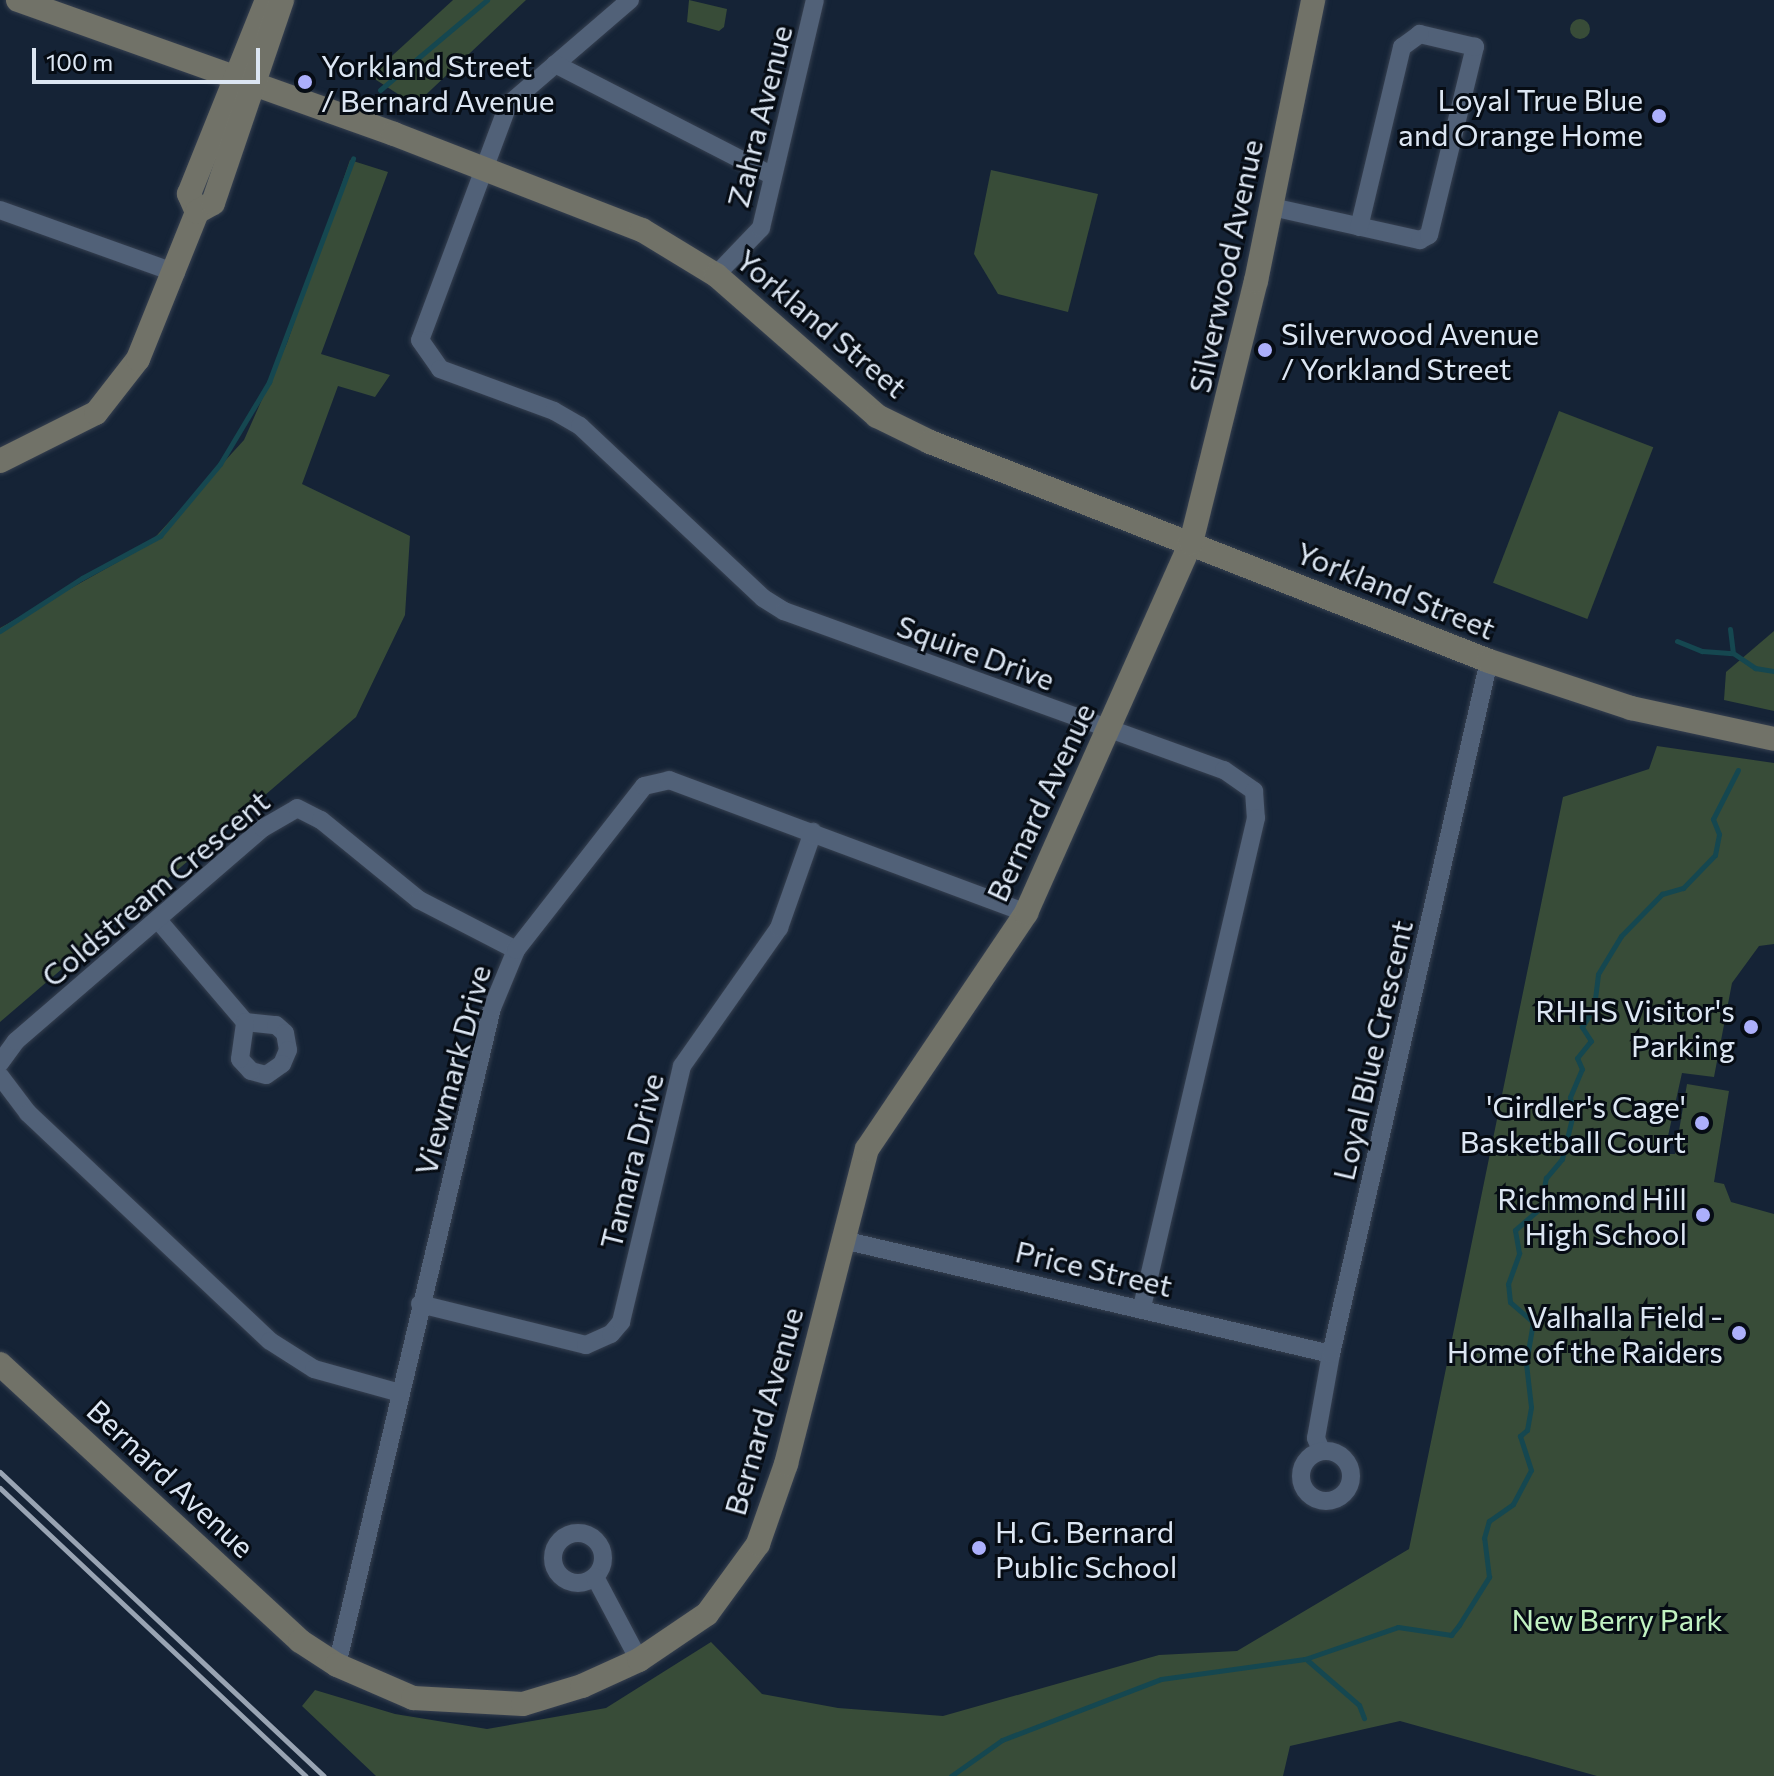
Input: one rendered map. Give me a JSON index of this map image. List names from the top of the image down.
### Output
{
  "streets": {
    "street": [
      "Zahra Avenue",
      "Silverwood Avenue",
      "Yorkland Street",
      "Squire Drive",
      "Bernard Avenue",
      "Coldstream Crescent",
      "Loyal Blue Crescent",
      "Viewmark Drive",
      "Tamara Drive",
      "Price Street"
    ]
  },
  "crossings": [
    ["Zahra Avenue", "Yorkland Street"],
    ["Silverwood Avenue", "Yorkland Street"],
    ["Silverwood Avenue", "Bernard Avenue"],
    ["Yorkland Street", "Squire Drive"],
    ["Yorkland Street", "Bernard Avenue"],
    ["Yorkland Street", "Loyal Blue Crescent"],
    ["Squire Drive", "Bernard Avenue"],
    ["Squire Drive", "Price Street"],
    ["Bernard Avenue", "Viewmark Drive"],
    ["Bernard Avenue", "Price Street"],
    ["Coldstream Crescent", "Viewmark Drive"],
    ["Loyal Blue Crescent", "Price Street"],
    ["Viewmark Drive", "Tamara Drive"]
  ],
  "parks": ["New Berry Park"],
  "places": [
    "Yorkland Street / Bernard Avenue",
    "Loyal True Blue and Orange Home",
    "Silverwood Avenue / Yorkland Street",
    "RHHS Visitor's Parking",
    "'Girdler's Cage' Basketball Court",
    "Richmond Hill High School",
    "Valhalla Field - Home of the Raiders",
    "H. G. Bernard Public School"
  ],
  "scale_bar": "100 m"
}
